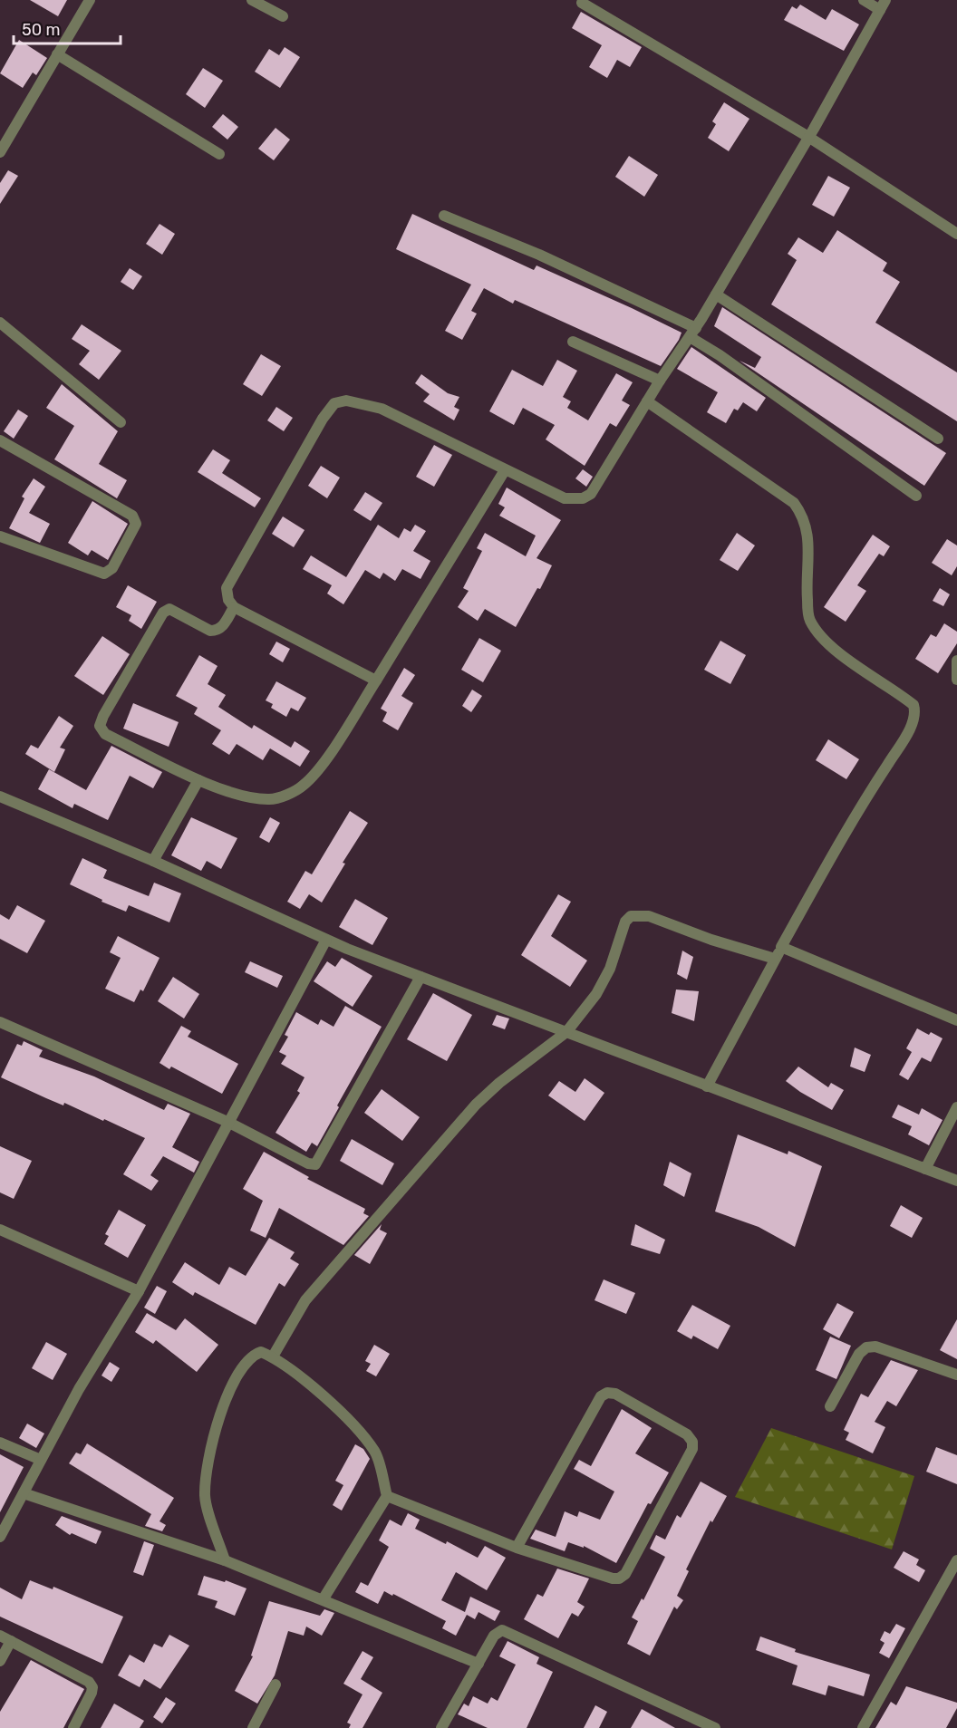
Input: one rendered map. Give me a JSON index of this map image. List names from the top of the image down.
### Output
{
  "scale_bar": "50 m"
}
